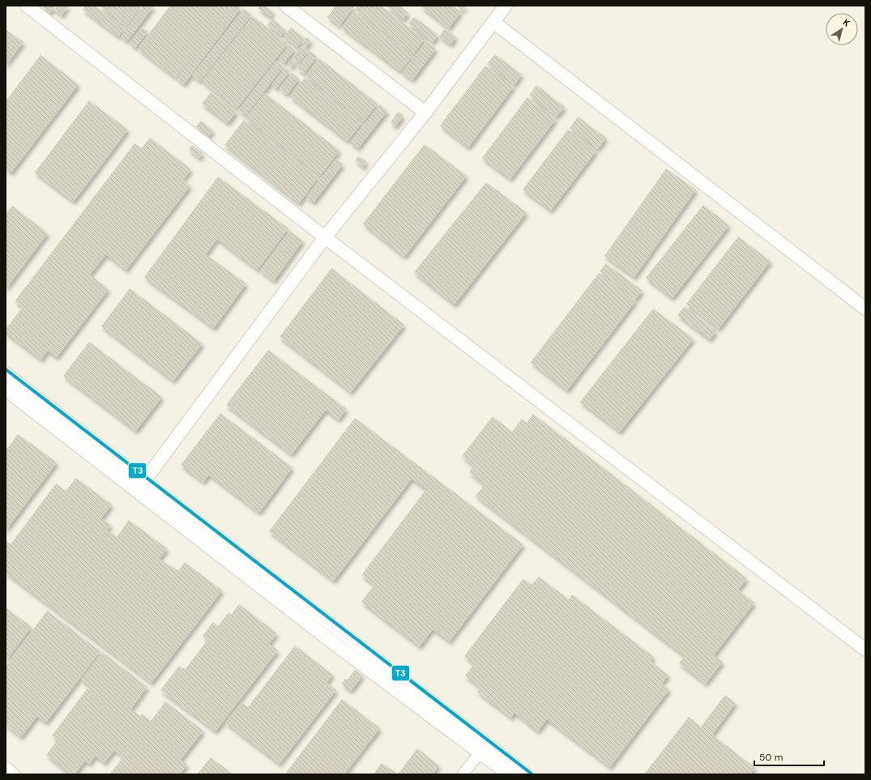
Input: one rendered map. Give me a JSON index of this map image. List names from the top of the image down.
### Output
{
  "lines": ["transit line T3"],
  "scale_bar": "50 m",
  "north": "top right"
}
